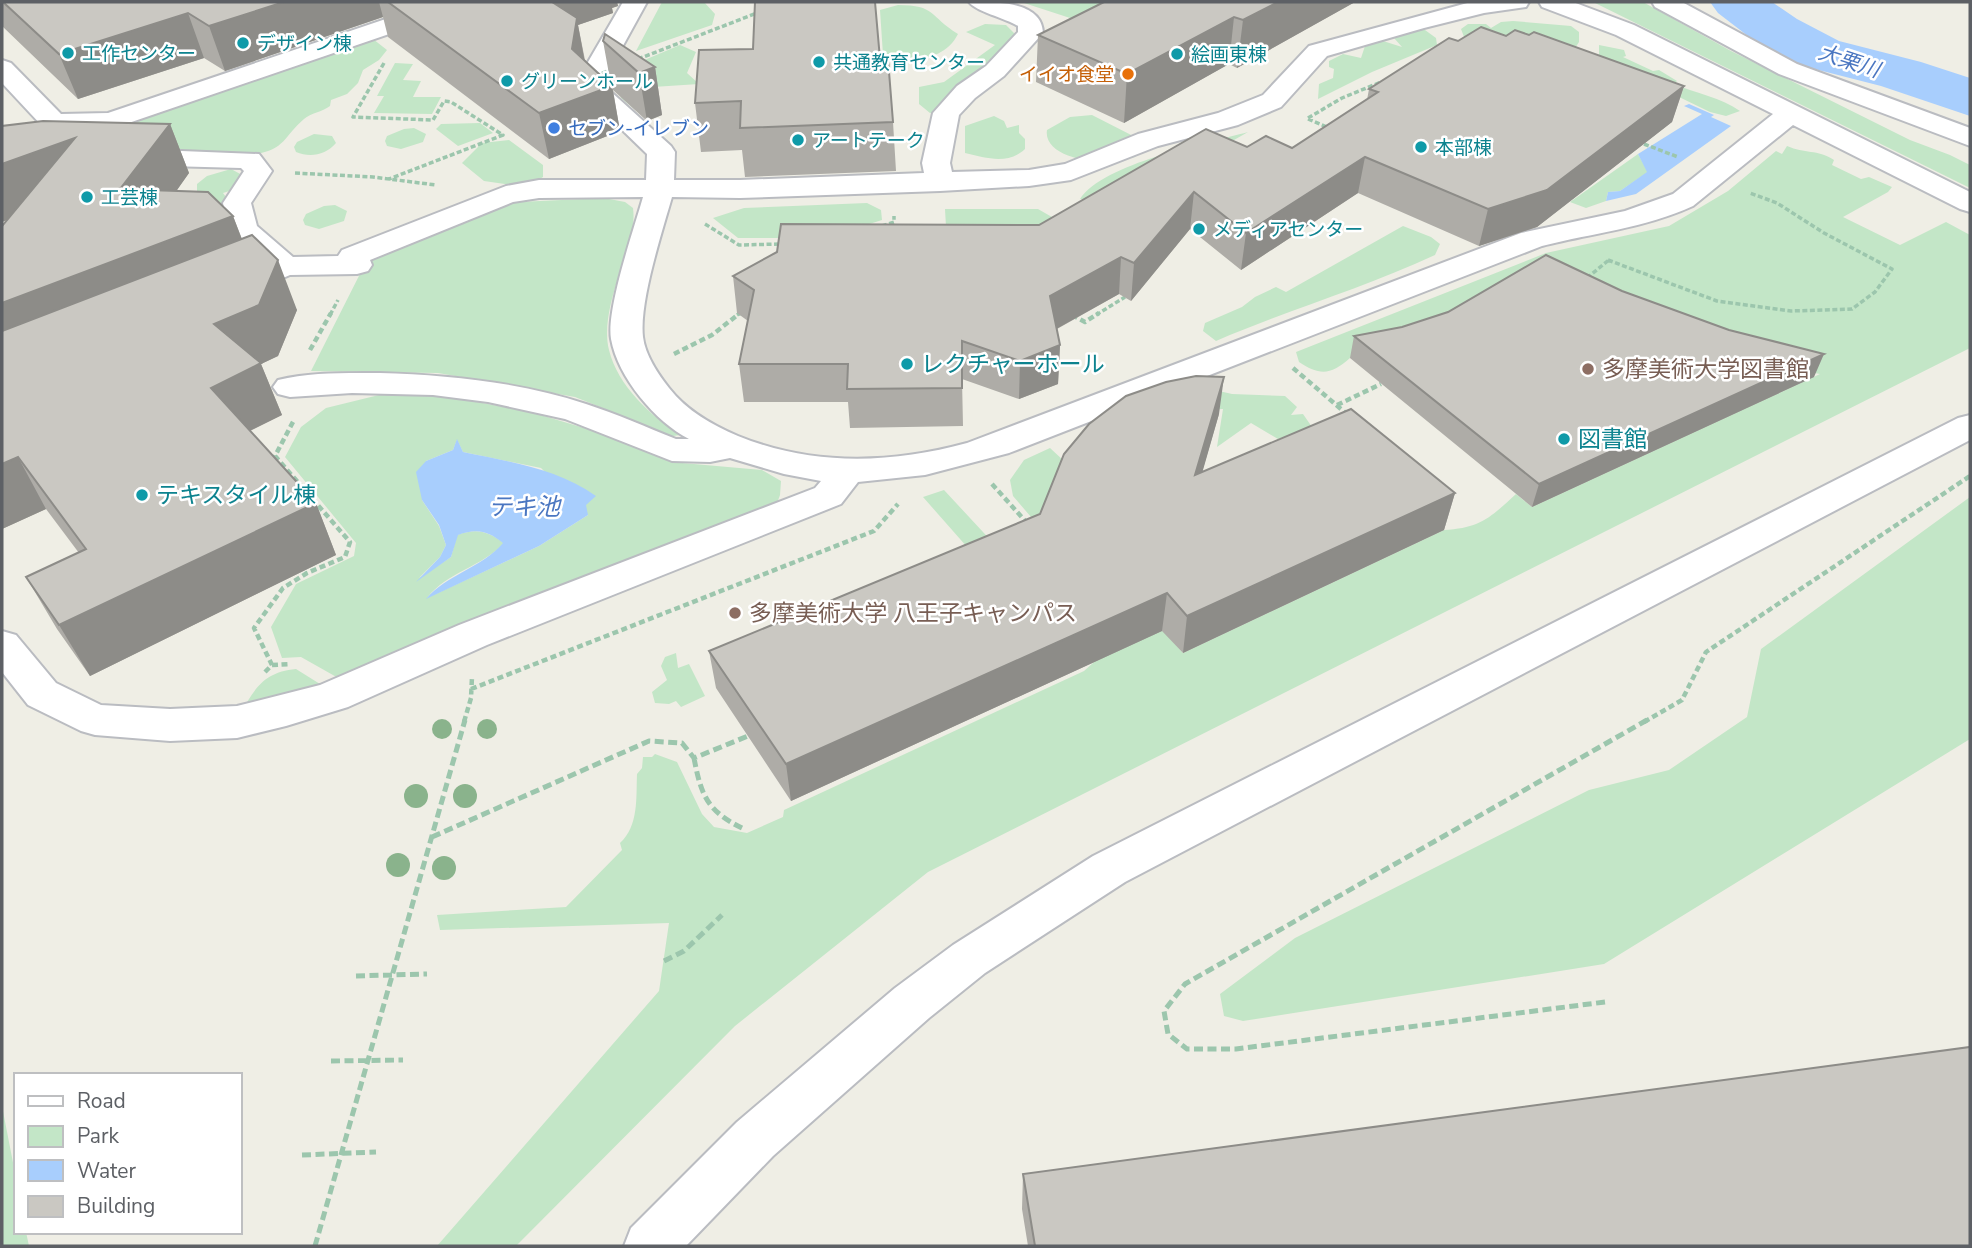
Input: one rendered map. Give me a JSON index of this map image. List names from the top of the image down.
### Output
{
  "water": ["大栗川", "テキ池"],
  "places": [
    "デザイン棟",
    "工作センター",
    "絵画東棟",
    "共通教育センター",
    "イイオ食堂",
    "グリーンホール",
    "セブン-イレブン",
    "アートテーク",
    "本部棟",
    "工芸棟",
    "メディアセンター",
    "レクチャーホール",
    "多摩美術大学図書館",
    "図書館",
    "テキスタイル棟",
    "多摩美術大学 八王子キャンパス"
  ],
  "legend": [
    "Road",
    "Park",
    "Water",
    "Building"
  ]
}
